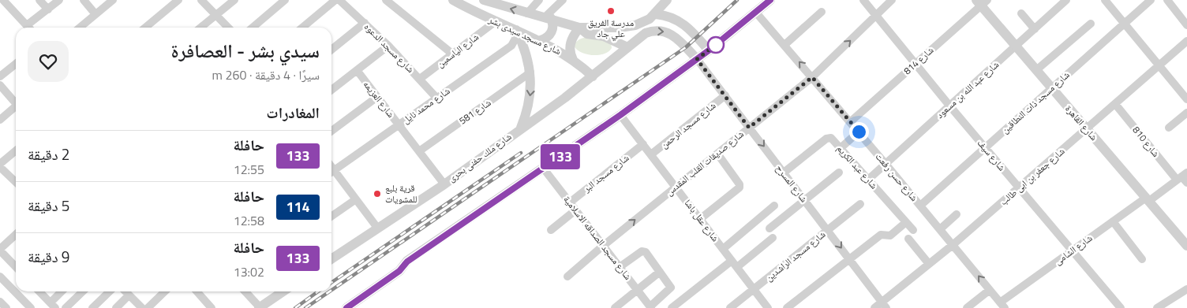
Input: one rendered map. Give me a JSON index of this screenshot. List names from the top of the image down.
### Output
{
  "streets": {
    "street": [
      "شارع مسجد سيدى بشر",
      "شارع مسجد الدعوه",
      "شارع الياسمين",
      "شارع 814",
      "شارع عبد الله بن مسعود",
      "شارع العزيمه",
      "شارع مسجد ذات النطاقين",
      "شارع محمد نايل",
      "شارع 581",
      "شارع القاهرة",
      "شارع مسجد الرحمن",
      "شارع 810",
      "شارع سيف",
      "شارع ملك حفنى بحرى",
      "شارع صديقات القلب المقدس",
      "شارع عبد الكريم",
      "شارع مسجد البر",
      "شارع جعفر بن ابى طالب",
      "شارع حسن رفعت",
      "شارع المسرح",
      "شارع عقل باشا",
      "شارع مسجد الصداقه الاسلامية",
      "شارع الشامى",
      "شارع مسجد الراشدين"
    ]
  },
  "crossings": [
    ["شارع مسجد سيدى بشر", "شارع الياسمين"],
    ["شارع مسجد سيدى بشر", "شارع محمد نايل"],
    ["شارع مسجد سيدى بشر", "شارع ملك حفنى بحرى"],
    ["شارع مسجد الدعوه", "شارع الياسمين"],
    ["شارع مسجد الدعوه", "شارع محمد نايل"],
    ["شارع 814", "شارع القاهرة"],
    ["شارع 814", "شارع سيف"],
    ["شارع 814", "شارع حسن رفعت"],
    ["شارع عبد الله بن مسعود", "شارع القاهرة"],
    ["شارع عبد الله بن مسعود", "شارع سيف"],
    ["شارع عبد الله بن مسعود", "شارع عبد الكريم"],
    ["شارع عبد الله بن مسعود", "شارع حسن رفعت"],
    ["شارع العزيمه", "شارع محمد نايل"],
    ["شارع العزيمه", "شارع 581"],
    ["شارع العزيمه", "شارع ملك حفنى بحرى"],
    ["شارع مسجد ذات النطاقين", "شارع القاهرة"],
    ["شارع مسجد ذات النطاقين", "شارع سيف"],
    ["شارع مسجد ذات النطاقين", "شارع حسن رفعت"],
    ["شارع القاهرة", "شارع جعفر بن ابى طالب"],
    ["شارع القاهرة", "شارع الشامى"],
    ["شارع مسجد الرحمن", "شارع المسرح"],
    ["شارع مسجد الرحمن", "شارع عقل باشا"],
    ["شارع 810", "شارع جعفر بن ابى طالب"],
    ["شارع 810", "شارع الشامى"],
    ["شارع سيف", "شارع صديقات القلب المقدس"],
    ["شارع سيف", "شارع جعفر بن ابى طالب"],
    ["شارع سيف", "شارع الشامى"],
    ["شارع ملك حفنى بحرى", "شارع المسرح"],
    ["شارع صديقات القلب المقدس", "شارع حسن رفعت"],
    ["شارع صديقات القلب المقدس", "شارع المسرح"],
    ["شارع صديقات القلب المقدس", "شارع عقل باشا"],
    ["شارع صديقات القلب المقدس", "شارع مسجد الصداقه الاسلامية"],
    ["شارع عبد الكريم", "شارع المسرح"],
    ["شارع مسجد البر", "شارع عقل باشا"],
    ["شارع مسجد البر", "شارع مسجد الصداقه الاسلامية"],
    ["شارع جعفر بن ابى طالب", "شارع حسن رفعت"],
    ["شارع جعفر بن ابى طالب", "شارع المسرح"],
    ["شارع حسن رفعت", "شارع الشامى"],
    ["شارع المسرح", "شارع مسجد الراشدين"],
    ["شارع عقل باشا", "شارع مسجد الراشدين"]
  ],
  "places": ["مدرسة الفريق علي جاد", "قرية بلبع للمشويات"],
  "lines": ["bus line 133"],
  "page": {
    "on_map": "133",
    "heading": [
      ["سيدي بشر - العصافرة", "سيرًا · 4 دقيقة · 260 m"],
      "المغادرات"
    ],
    "list": [
      {
        "mark": "133",
        "name": "حافلة",
        "note": "12:55",
        "value": "2 دقيقة"
      },
      {
        "mark": "114",
        "name": "حافلة",
        "note": "12:58",
        "value": "5 دقيقة"
      },
      {
        "mark": "133",
        "name": "حافلة",
        "note": "13:02",
        "value": "9 دقيقة"
      }
    ]
  }
}
